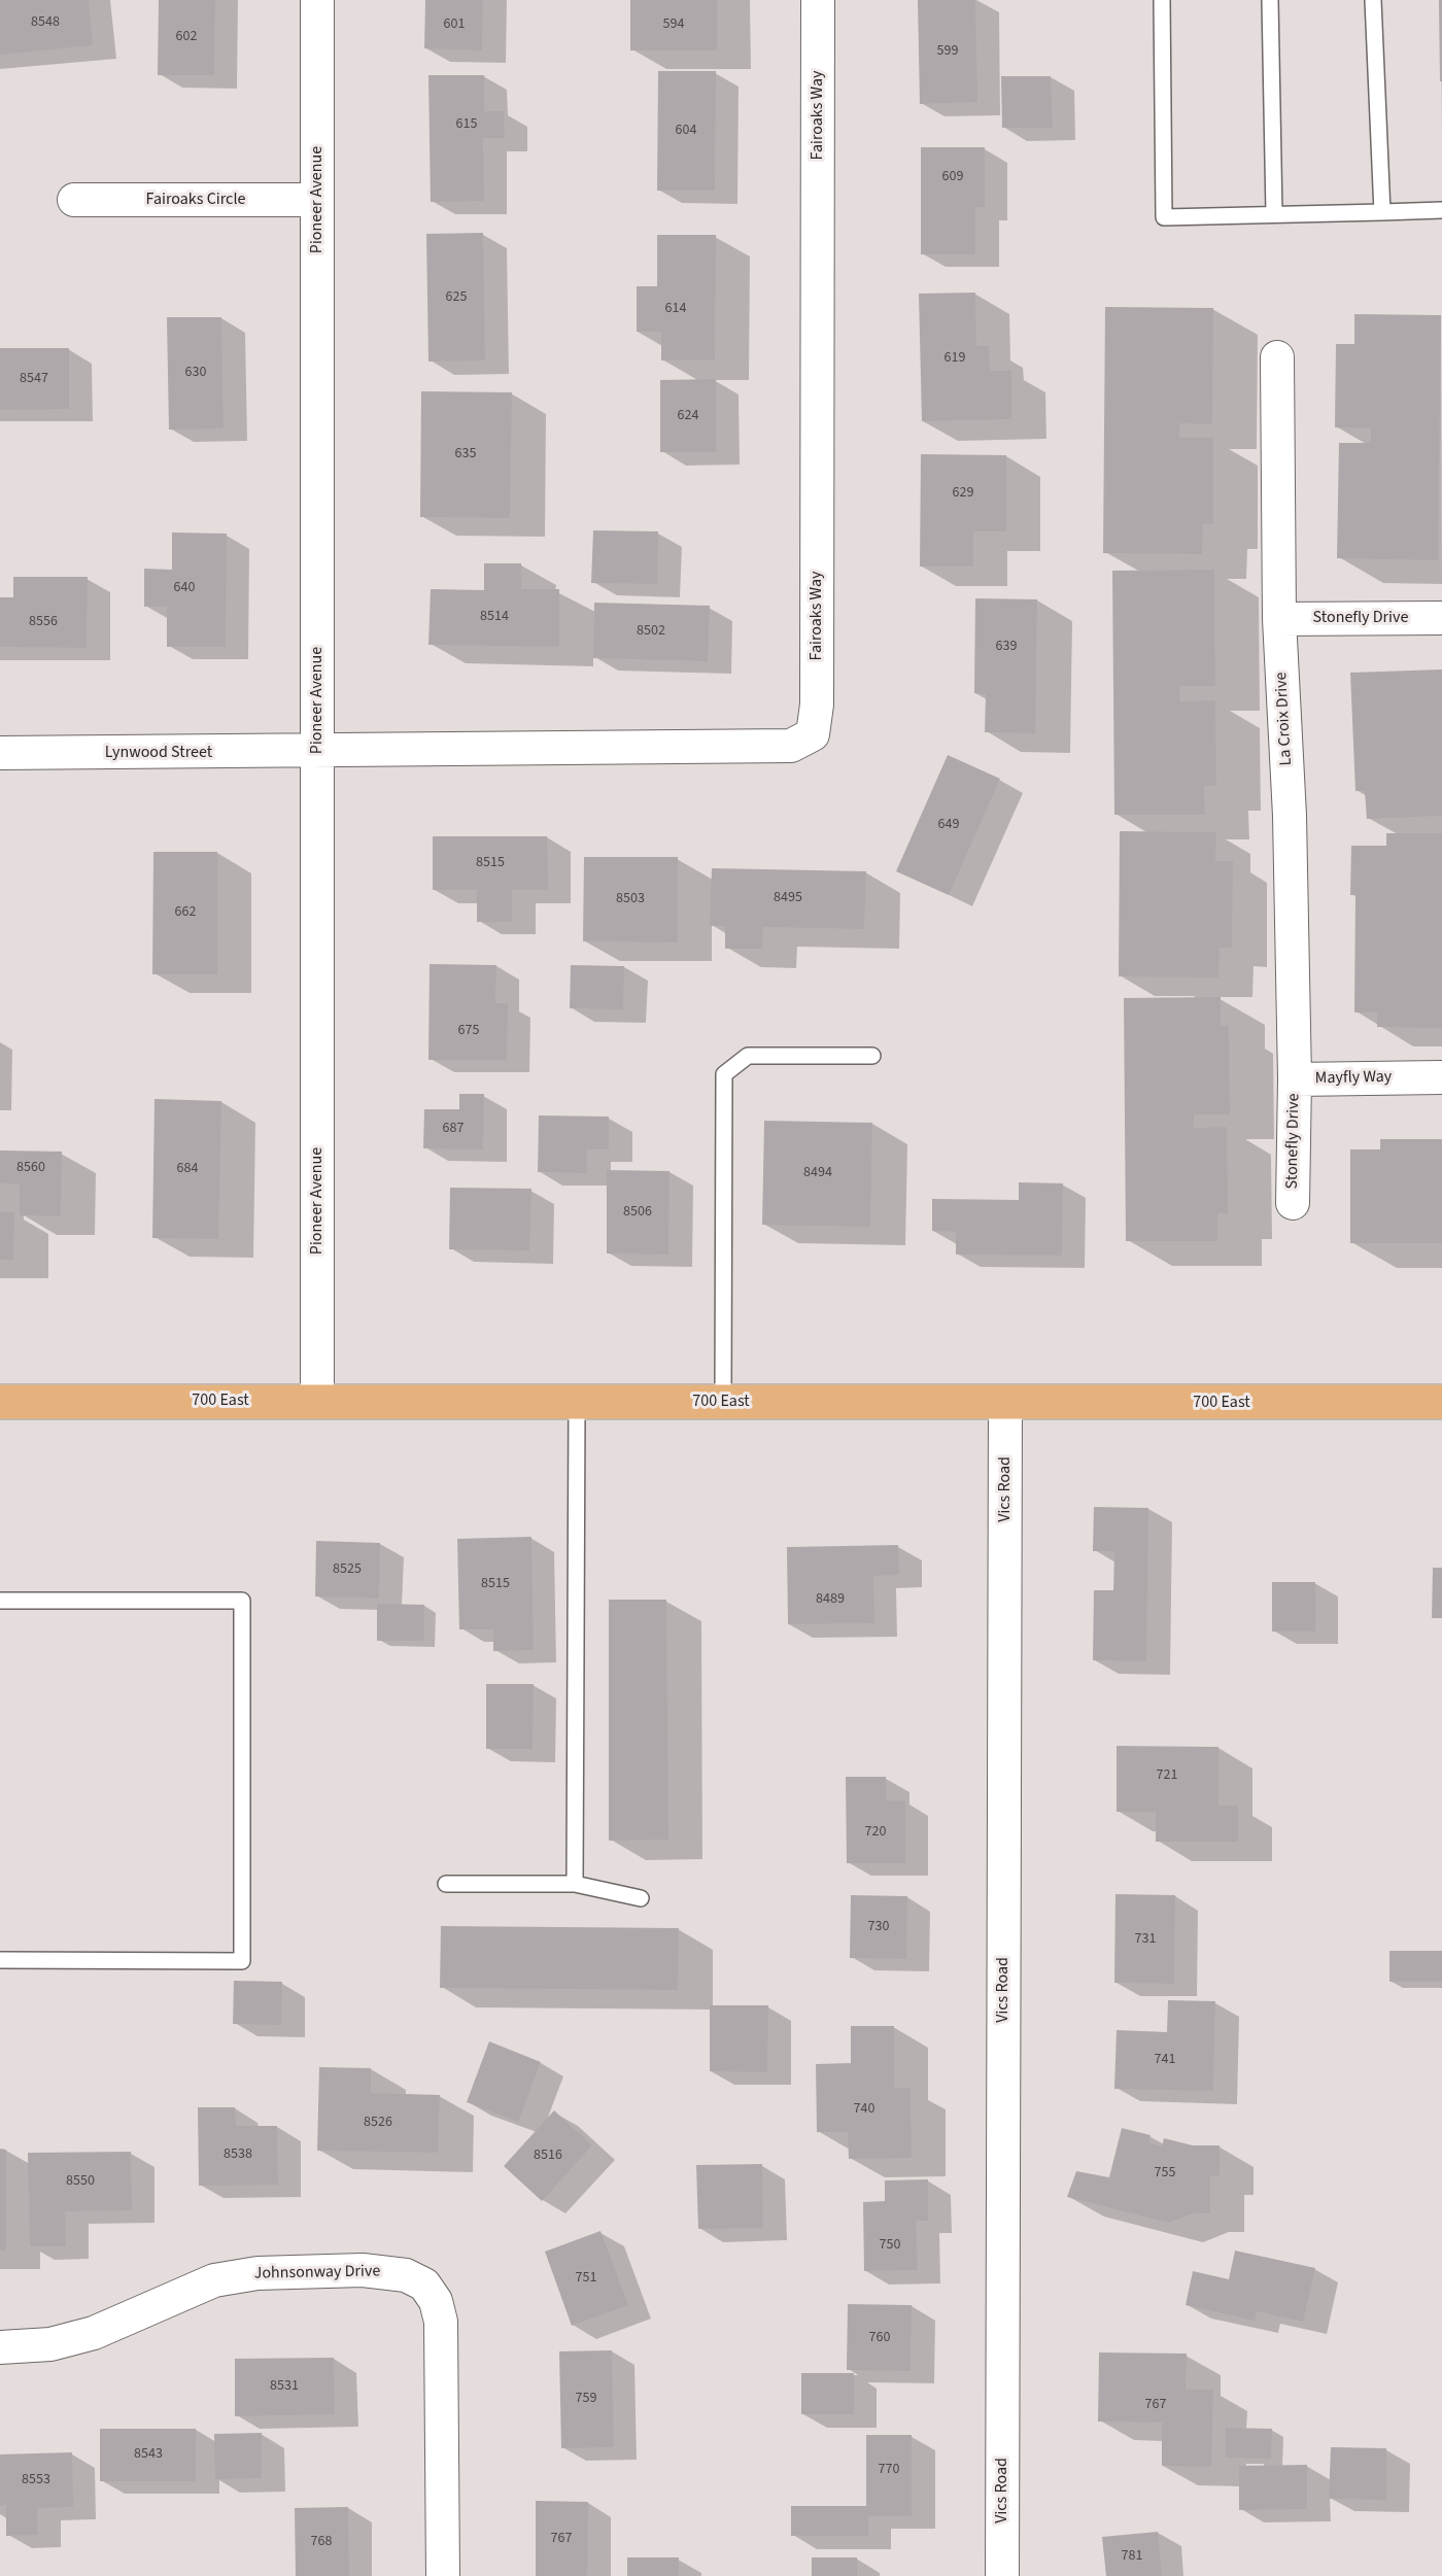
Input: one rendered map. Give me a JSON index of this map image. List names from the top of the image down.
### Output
{
  "streets": {
    "main road": ["700 East"],
    "street": [
      "Fairoaks Way",
      "Fairoaks Circle",
      "Pioneer Avenue",
      "Stonefly Drive",
      "La Croix Drive",
      "Lynwood Street",
      "Mayfly Way",
      "Vics Road",
      "Johnsonway Drive"
    ]
  },
  "crossings": [
    ["Fairoaks Way", "Pioneer Avenue"],
    ["Fairoaks Way", "Lynwood Street"],
    ["Fairoaks Circle", "Pioneer Avenue"],
    ["Pioneer Avenue", "Lynwood Street"],
    ["Pioneer Avenue", "700 East"],
    ["Stonefly Drive", "La Croix Drive"],
    ["Stonefly Drive", "Mayfly Way"],
    ["La Croix Drive", "Mayfly Way"],
    ["700 East", "Vics Road"]
  ],
  "house_numbers": [
    "8548",
    "601",
    "594",
    "602",
    "599",
    "615",
    "604",
    "609",
    "625",
    "614",
    "619",
    "630",
    "8547",
    "624",
    "635",
    "629",
    "640",
    "8514",
    "8556",
    "8502",
    "639",
    "649",
    "8515",
    "8495",
    "8503",
    "662",
    "675",
    "687",
    "8560",
    "684",
    "8494",
    "8506",
    "8525",
    "8515",
    "8489",
    "721",
    "720",
    "730",
    "731",
    "741",
    "740",
    "8526",
    "8538",
    "8516",
    "755",
    "8550",
    "750",
    "751",
    "760",
    "8531",
    "759",
    "767",
    "8543",
    "770",
    "8553",
    "767",
    "768",
    "781"
  ]
}
